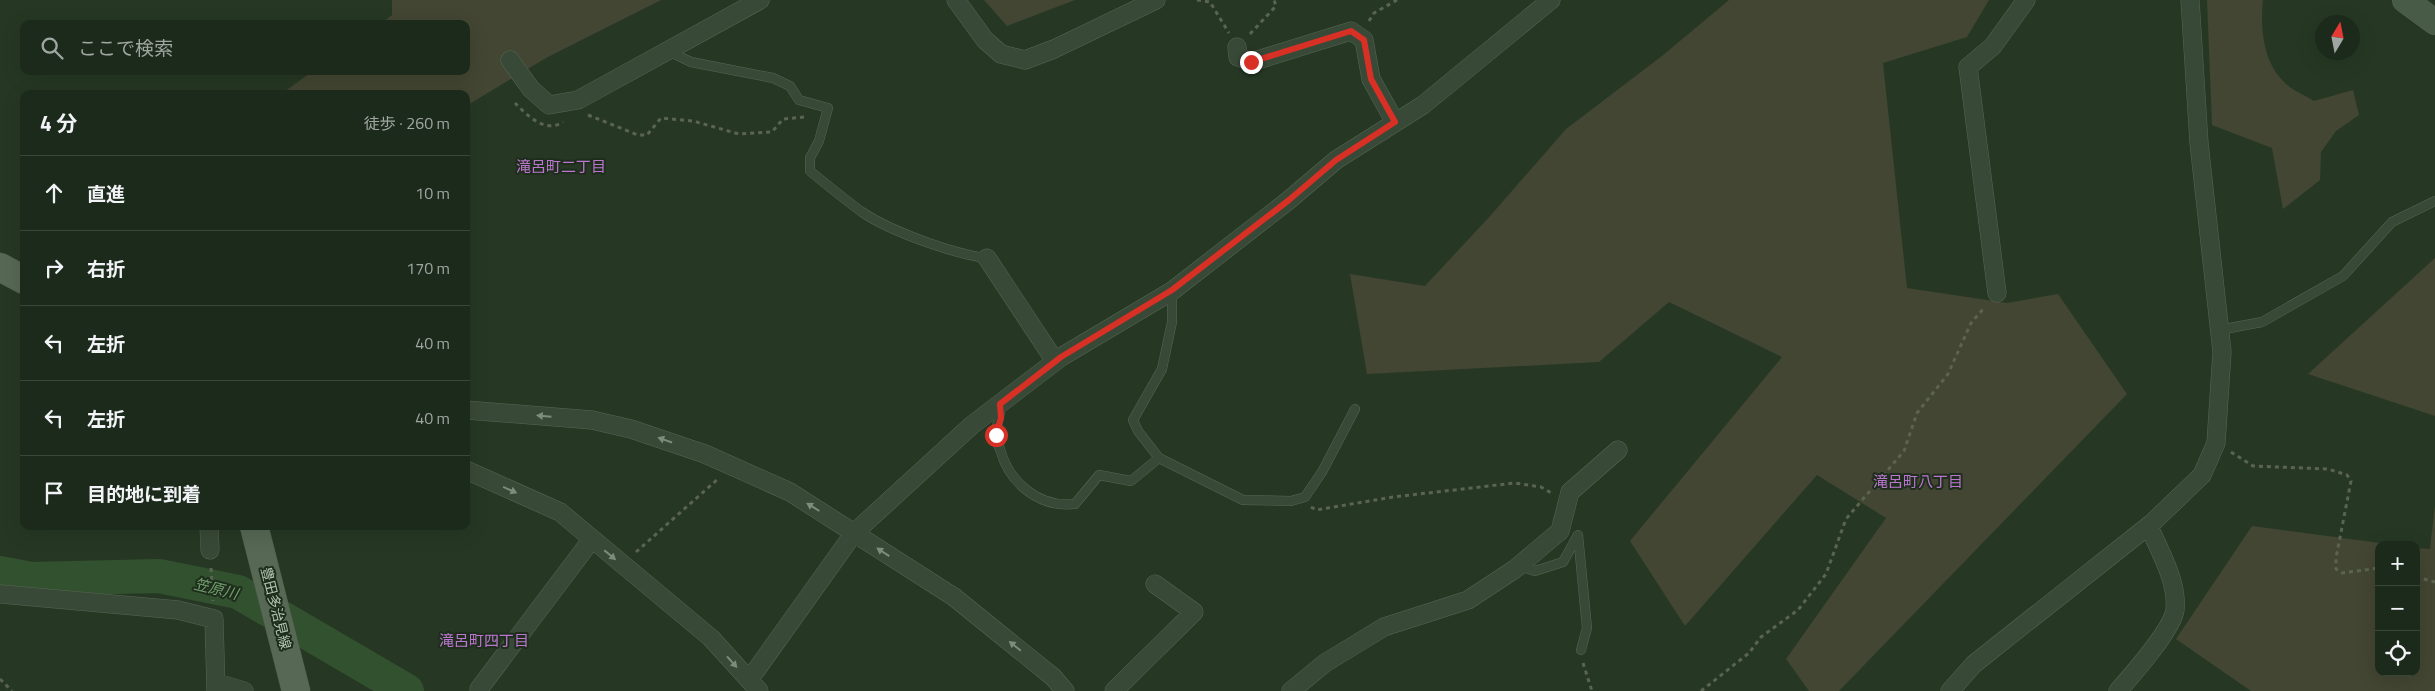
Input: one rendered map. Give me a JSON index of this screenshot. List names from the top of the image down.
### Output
{
  "streets": {
    "main road": ["豊田多治見線"]
  },
  "districts": ["滝呂町二丁目", "滝呂町八丁目", "滝呂町四丁目"],
  "water": ["笠原川"],
  "north": "top",
  "page": {
    "search": "ここで検索",
    "heading": ["4 分", "徒歩 · 260 m"],
    "list": [
      ["直進", "10 m"],
      ["右折", "170 m"],
      ["左折", "40 m"],
      ["左折", "40 m"],
      "目的地に到着"
    ],
    "map_buttons": ["+", "−"]
  }
}
